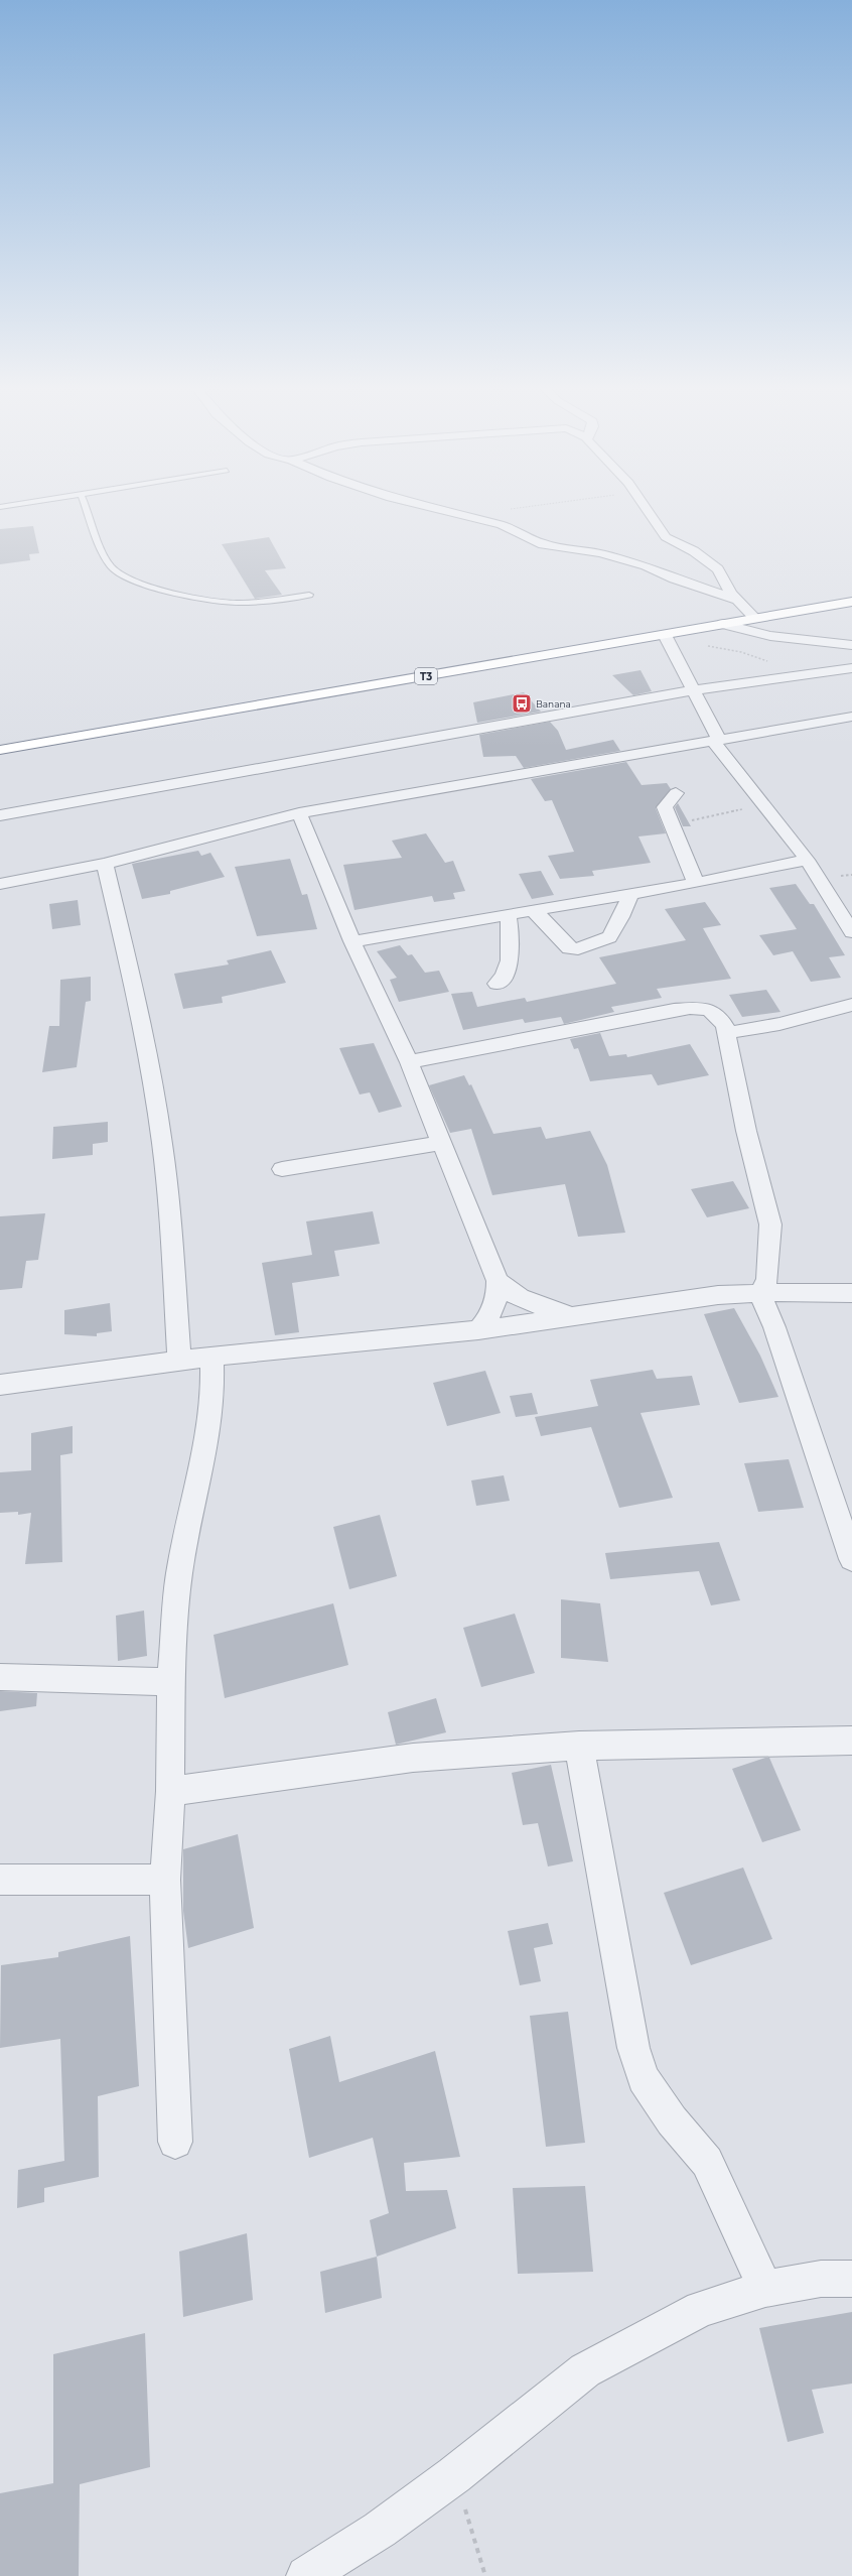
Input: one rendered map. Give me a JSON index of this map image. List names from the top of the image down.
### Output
{
  "streets": {
    "highway": ["T3"]
  },
  "places": {
    "bus stop": ["Banana"]
  }
}
